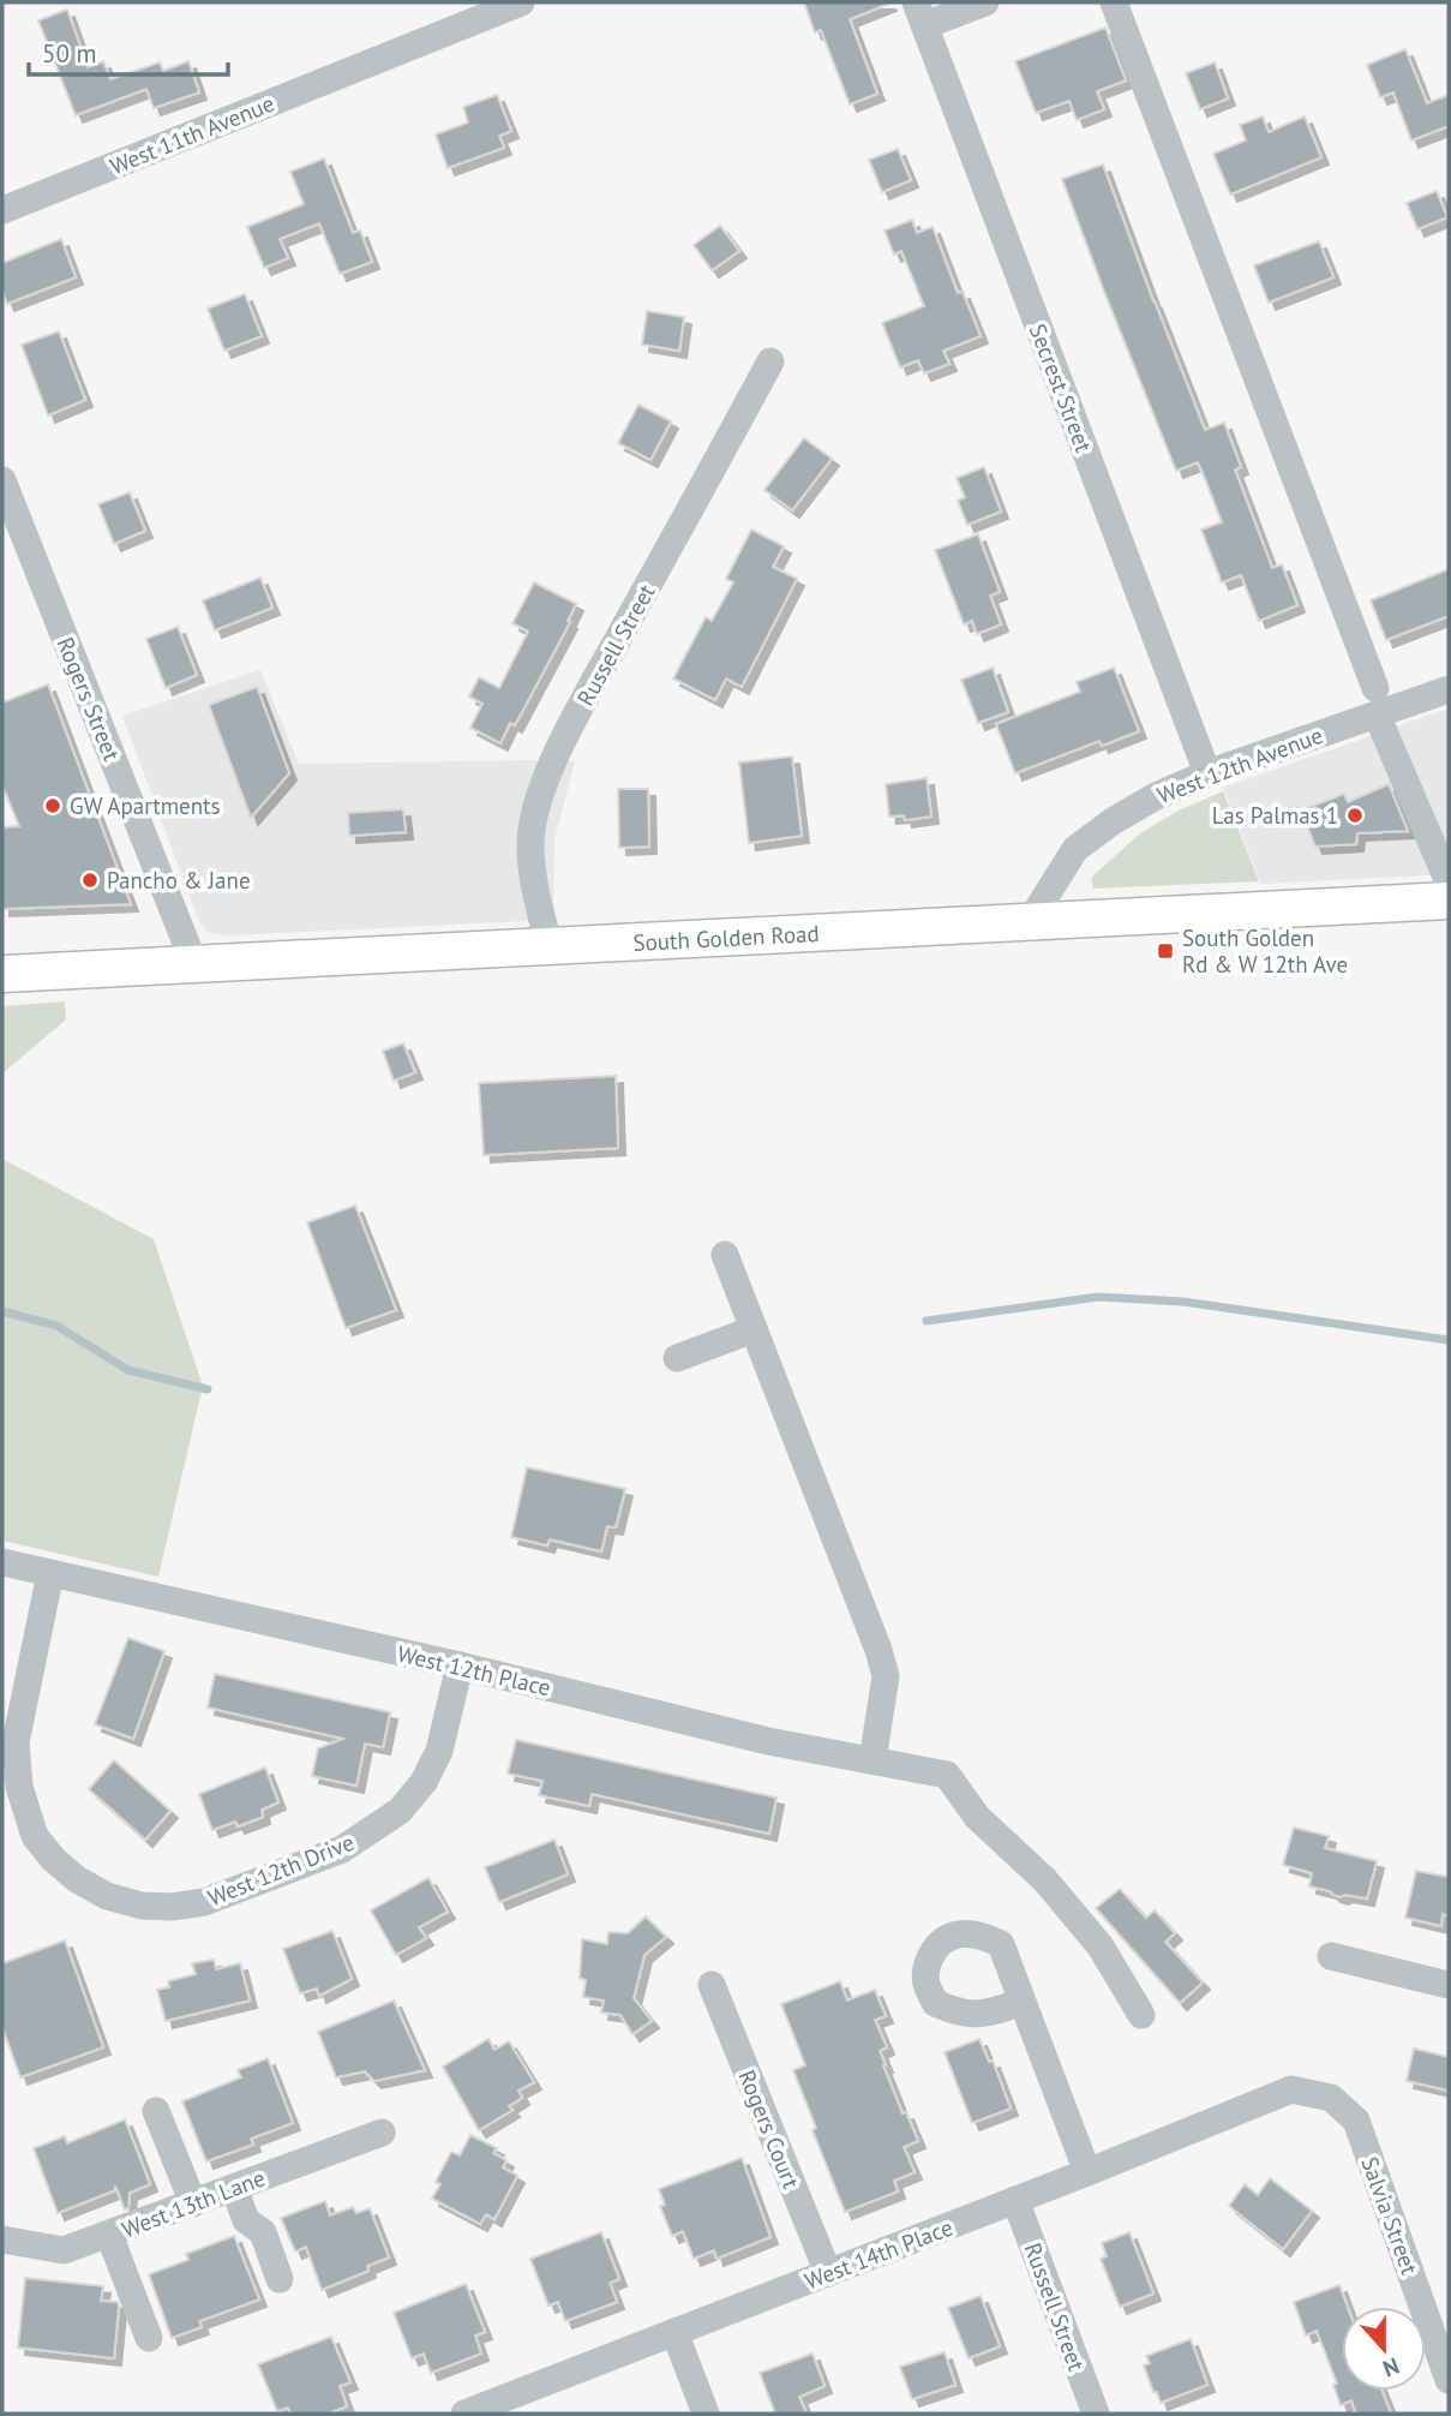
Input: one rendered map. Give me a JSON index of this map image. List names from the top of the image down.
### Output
{
  "streets": {
    "main road": ["South Golden Road"],
    "street": [
      "West 11th Avenue",
      "Secrest Street",
      "Russell Street",
      "Rogers Street",
      "West 12th Avenue",
      "West 12th Place",
      "West 12th Drive",
      "Rogers Court",
      "West 13th Lane",
      "Salvia Street",
      "West 14th Place"
    ]
  },
  "crossings": [
    ["Secrest Street", "West 12th Avenue"],
    ["Russell Street", "South Golden Road"],
    ["Russell Street", "West 14th Place"],
    ["Rogers Street", "South Golden Road"],
    ["West 12th Avenue", "South Golden Road"],
    ["West 12th Place", "West 12th Drive"],
    ["Rogers Court", "West 14th Place"],
    ["Salvia Street", "West 14th Place"]
  ],
  "places": {
    "other": ["GW Apartments", "Las Palmas 1", "Pancho & Jane"],
    "transit": ["South Golden Rd & W 12th Ave"]
  },
  "scale_bar": "50 m",
  "north": "bottom"
}
